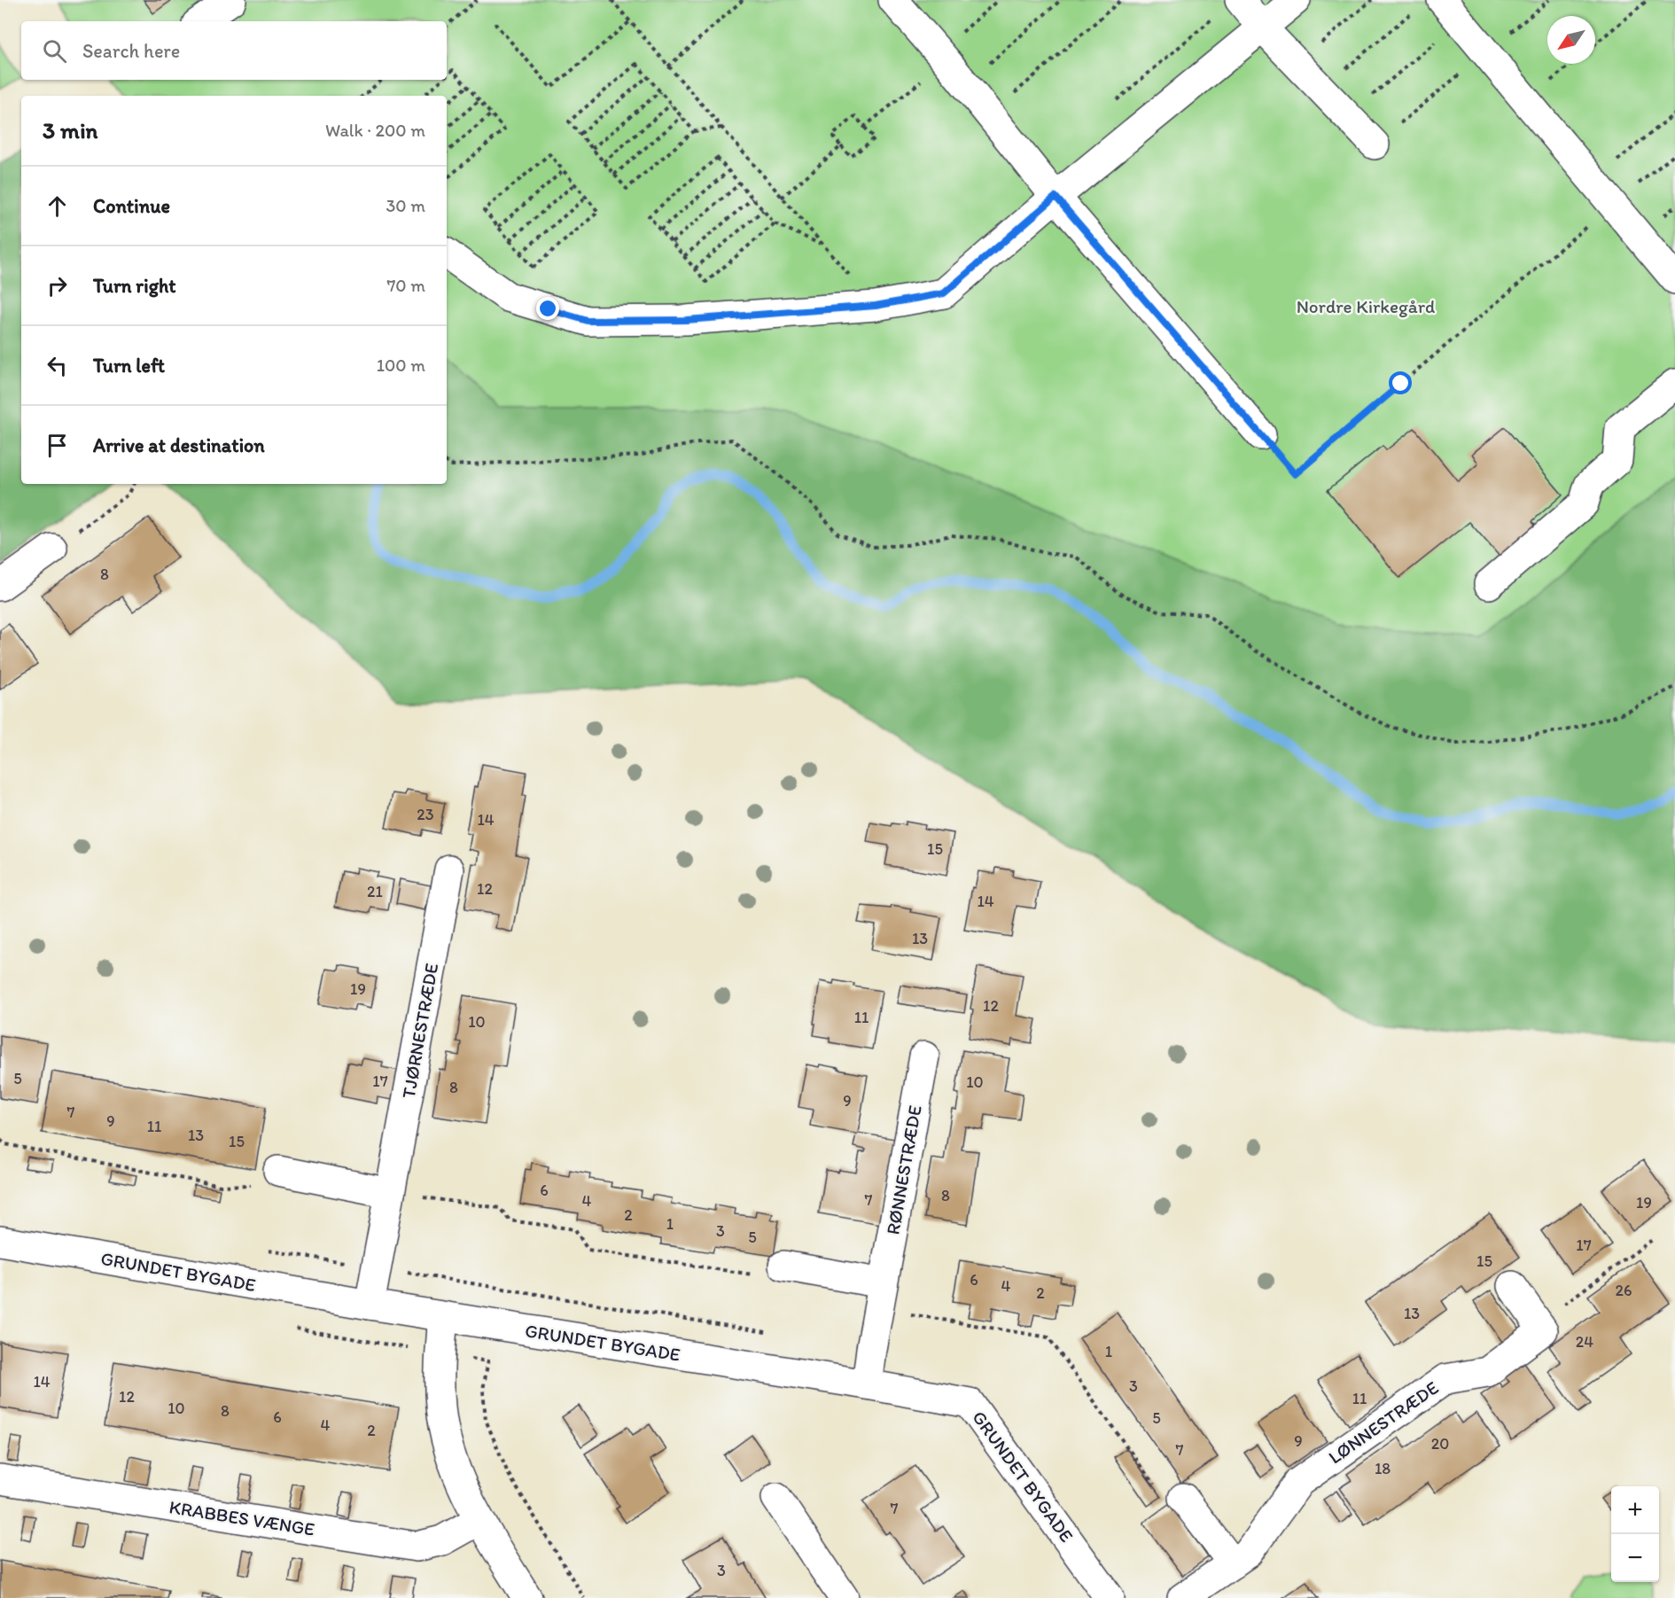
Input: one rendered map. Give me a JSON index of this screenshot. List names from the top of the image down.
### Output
{
  "streets": {
    "street": [
      "TJØRNESTRÆDE",
      "RØNNESTRÆDE",
      "GRUNDET BYGADE",
      "LØNNESTRÆDE",
      "KRABBES VÆNGE"
    ]
  },
  "crossings": [
    ["TJØRNESTRÆDE", "GRUNDET BYGADE"],
    ["RØNNESTRÆDE", "GRUNDET BYGADE"]
  ],
  "parks": ["Nordre Kirkegård"],
  "house_numbers": [
    "8",
    "23",
    "14",
    "15",
    "12",
    "21",
    "14",
    "13",
    "19",
    "12",
    "11",
    "10",
    "5",
    "17",
    "10",
    "8",
    "9",
    "7",
    "9",
    "11",
    "13",
    "15",
    "6",
    "8",
    "7",
    "4",
    "19",
    "2",
    "1",
    "3",
    "5",
    "17",
    "15",
    "6",
    "4",
    "26",
    "2",
    "13",
    "24",
    "1",
    "14",
    "3",
    "12",
    "11",
    "10",
    "8",
    "6",
    "5",
    "4",
    "2",
    "9",
    "20",
    "7",
    "18",
    "7",
    "3"
  ],
  "north": "bottom left",
  "page": {
    "search": "Search here",
    "heading": ["3 min", "Walk · 200 m"],
    "list": [
      ["Continue", "30 m"],
      ["Turn right", "70 m"],
      ["Turn left", "100 m"],
      "Arrive at destination"
    ],
    "map_buttons": ["+", "−"]
  }
}
